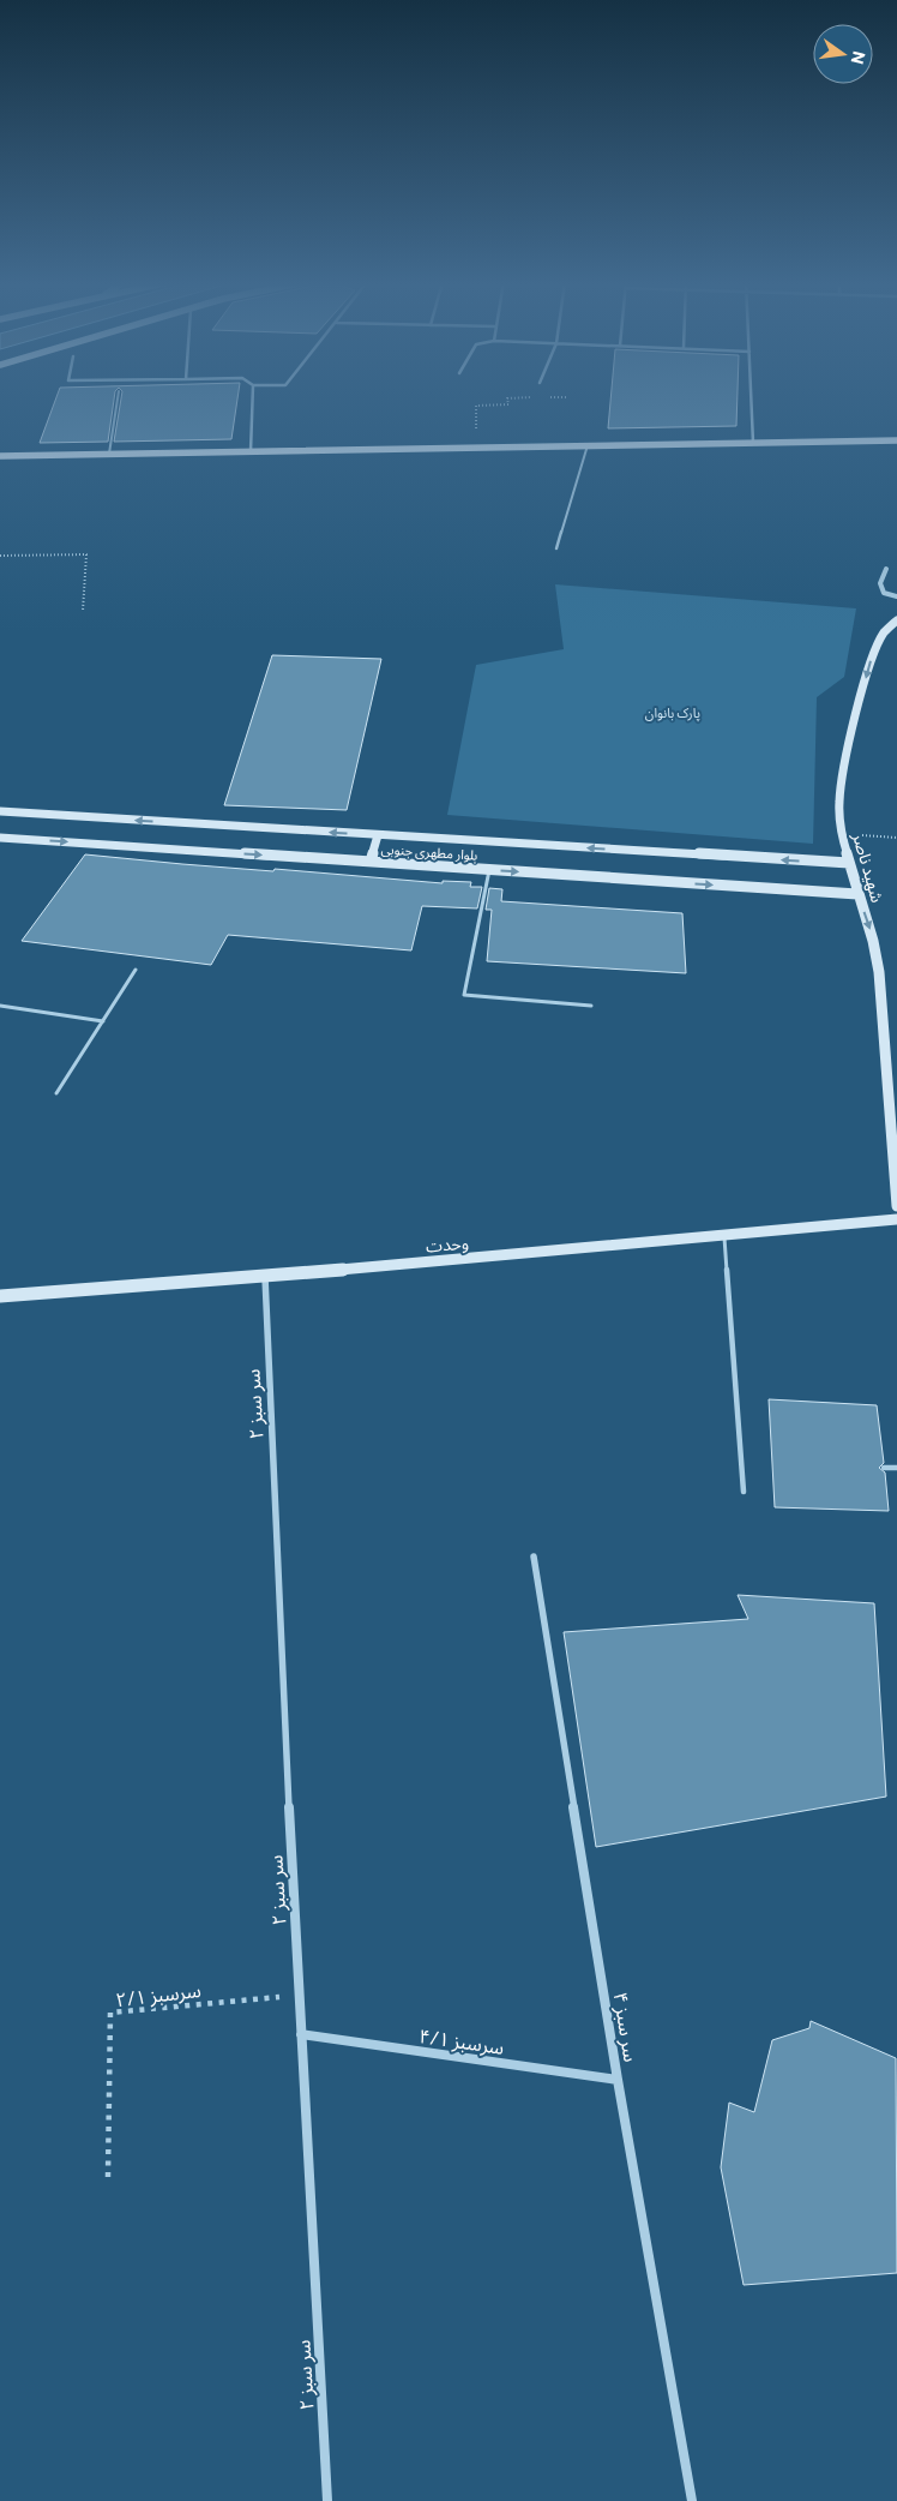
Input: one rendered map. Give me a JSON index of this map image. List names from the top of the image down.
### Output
{
  "streets": {
    "street": [
      "بلوار مطهری جنوبی",
      "شهید ناصر",
      "وحدت",
      "سر سبز ۲",
      "سر سبز ۴",
      "سرسبز ۴/۱"
    ],
    "path": ["سرسبز ۲/۱"]
  },
  "crossings": [
    ["بلوار مطهری جنوبی", "شهید ناصر"],
    ["وحدت", "سر سبز ۲"],
    ["سر سبز ۲", "سرسبز ۲/۱"],
    ["سر سبز ۲", "سرسبز ۴/۱"],
    ["سر سبز ۴", "سرسبز ۴/۱"]
  ],
  "one_way": ["شهید ناصر"],
  "parks": ["پارک بانوان"],
  "north": "right"
}
